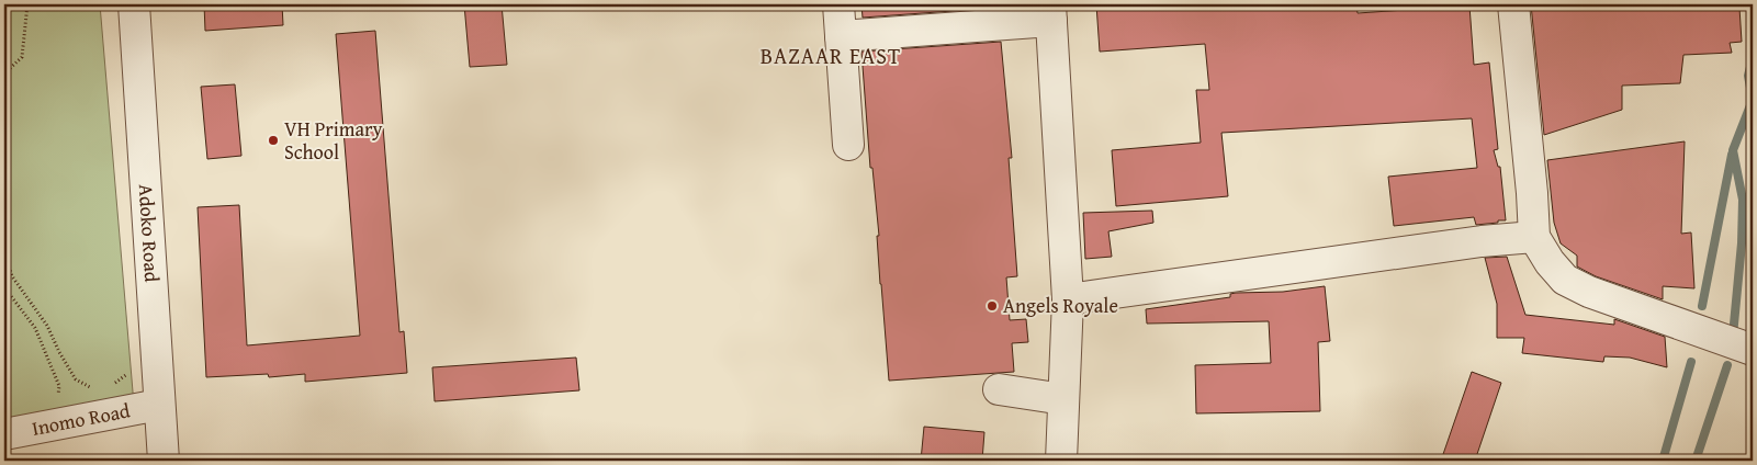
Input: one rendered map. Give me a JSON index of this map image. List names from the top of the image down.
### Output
{
  "streets": {
    "street": ["Adoko Road", "Inomo Road"]
  },
  "crossings": [
    ["Adoko Road", "Inomo Road"]
  ],
  "districts": ["BAZAAR EAST"],
  "places": ["VH Primary School", "Angels Royale"]
}
